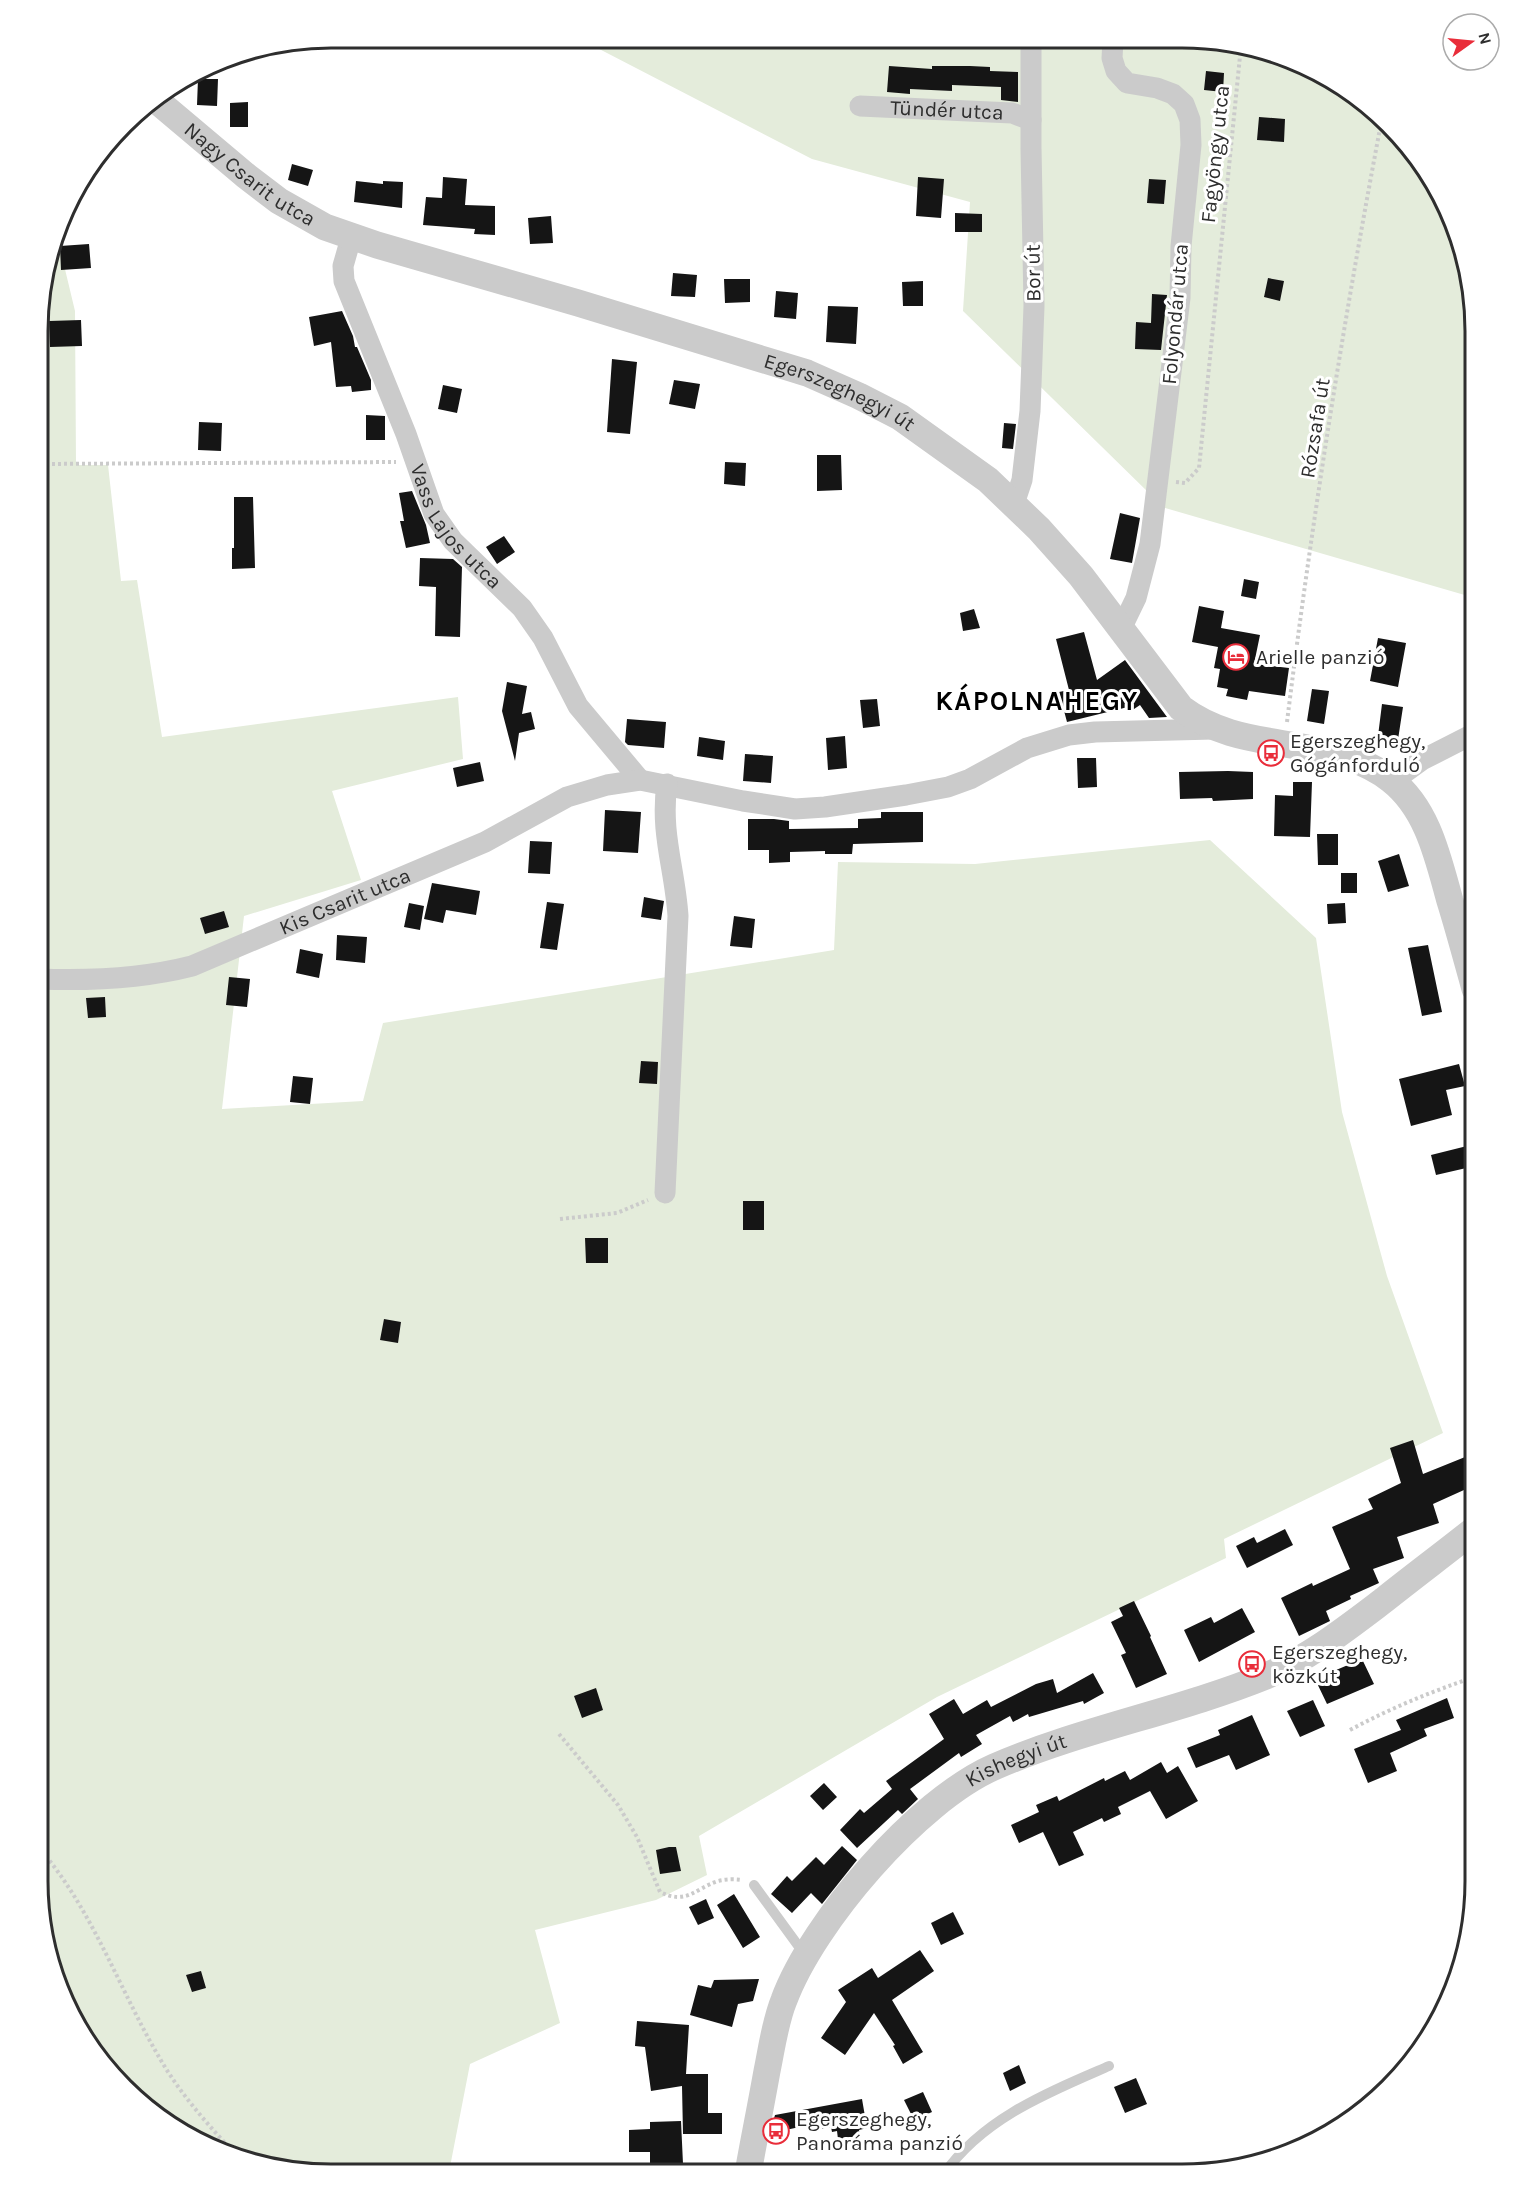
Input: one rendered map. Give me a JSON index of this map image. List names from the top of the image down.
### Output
{
  "streets": {
    "street": [
      "Tündér utca",
      "Nagy Csarit utca",
      "Bor út",
      "Folyondár utca",
      "Egerszeghegyi út",
      "Vass Lajos utca",
      "Kis Csarit utca",
      "Kishegyi út"
    ],
    "path": ["Fagyöngy utca", "Rózsafa út"]
  },
  "crossings": [
    ["Tündér utca", "Bor út"],
    ["Fagyöngy utca", "Folyondár utca"],
    ["Nagy Csarit utca", "Egerszeghegyi út"],
    ["Nagy Csarit utca", "Vass Lajos utca"],
    ["Bor út", "Egerszeghegyi út"],
    ["Folyondár utca", "Egerszeghegyi út"],
    ["Egerszeghegyi út", "Rózsafa út"],
    ["Egerszeghegyi út", "Vass Lajos utca"],
    ["Egerszeghegyi út", "Kis Csarit utca"],
    ["Vass Lajos utca", "Kis Csarit utca"]
  ],
  "districts": ["KÁPOLNAHEGY"],
  "places": {
    "hotel": ["Arielle panzió"],
    "bus stop": ["Egerszeghegy, Gógánforduló", "Egerszeghegy, közkút", "Egerszeghegy, Panoráma panzió"]
  },
  "north": "right"
}
